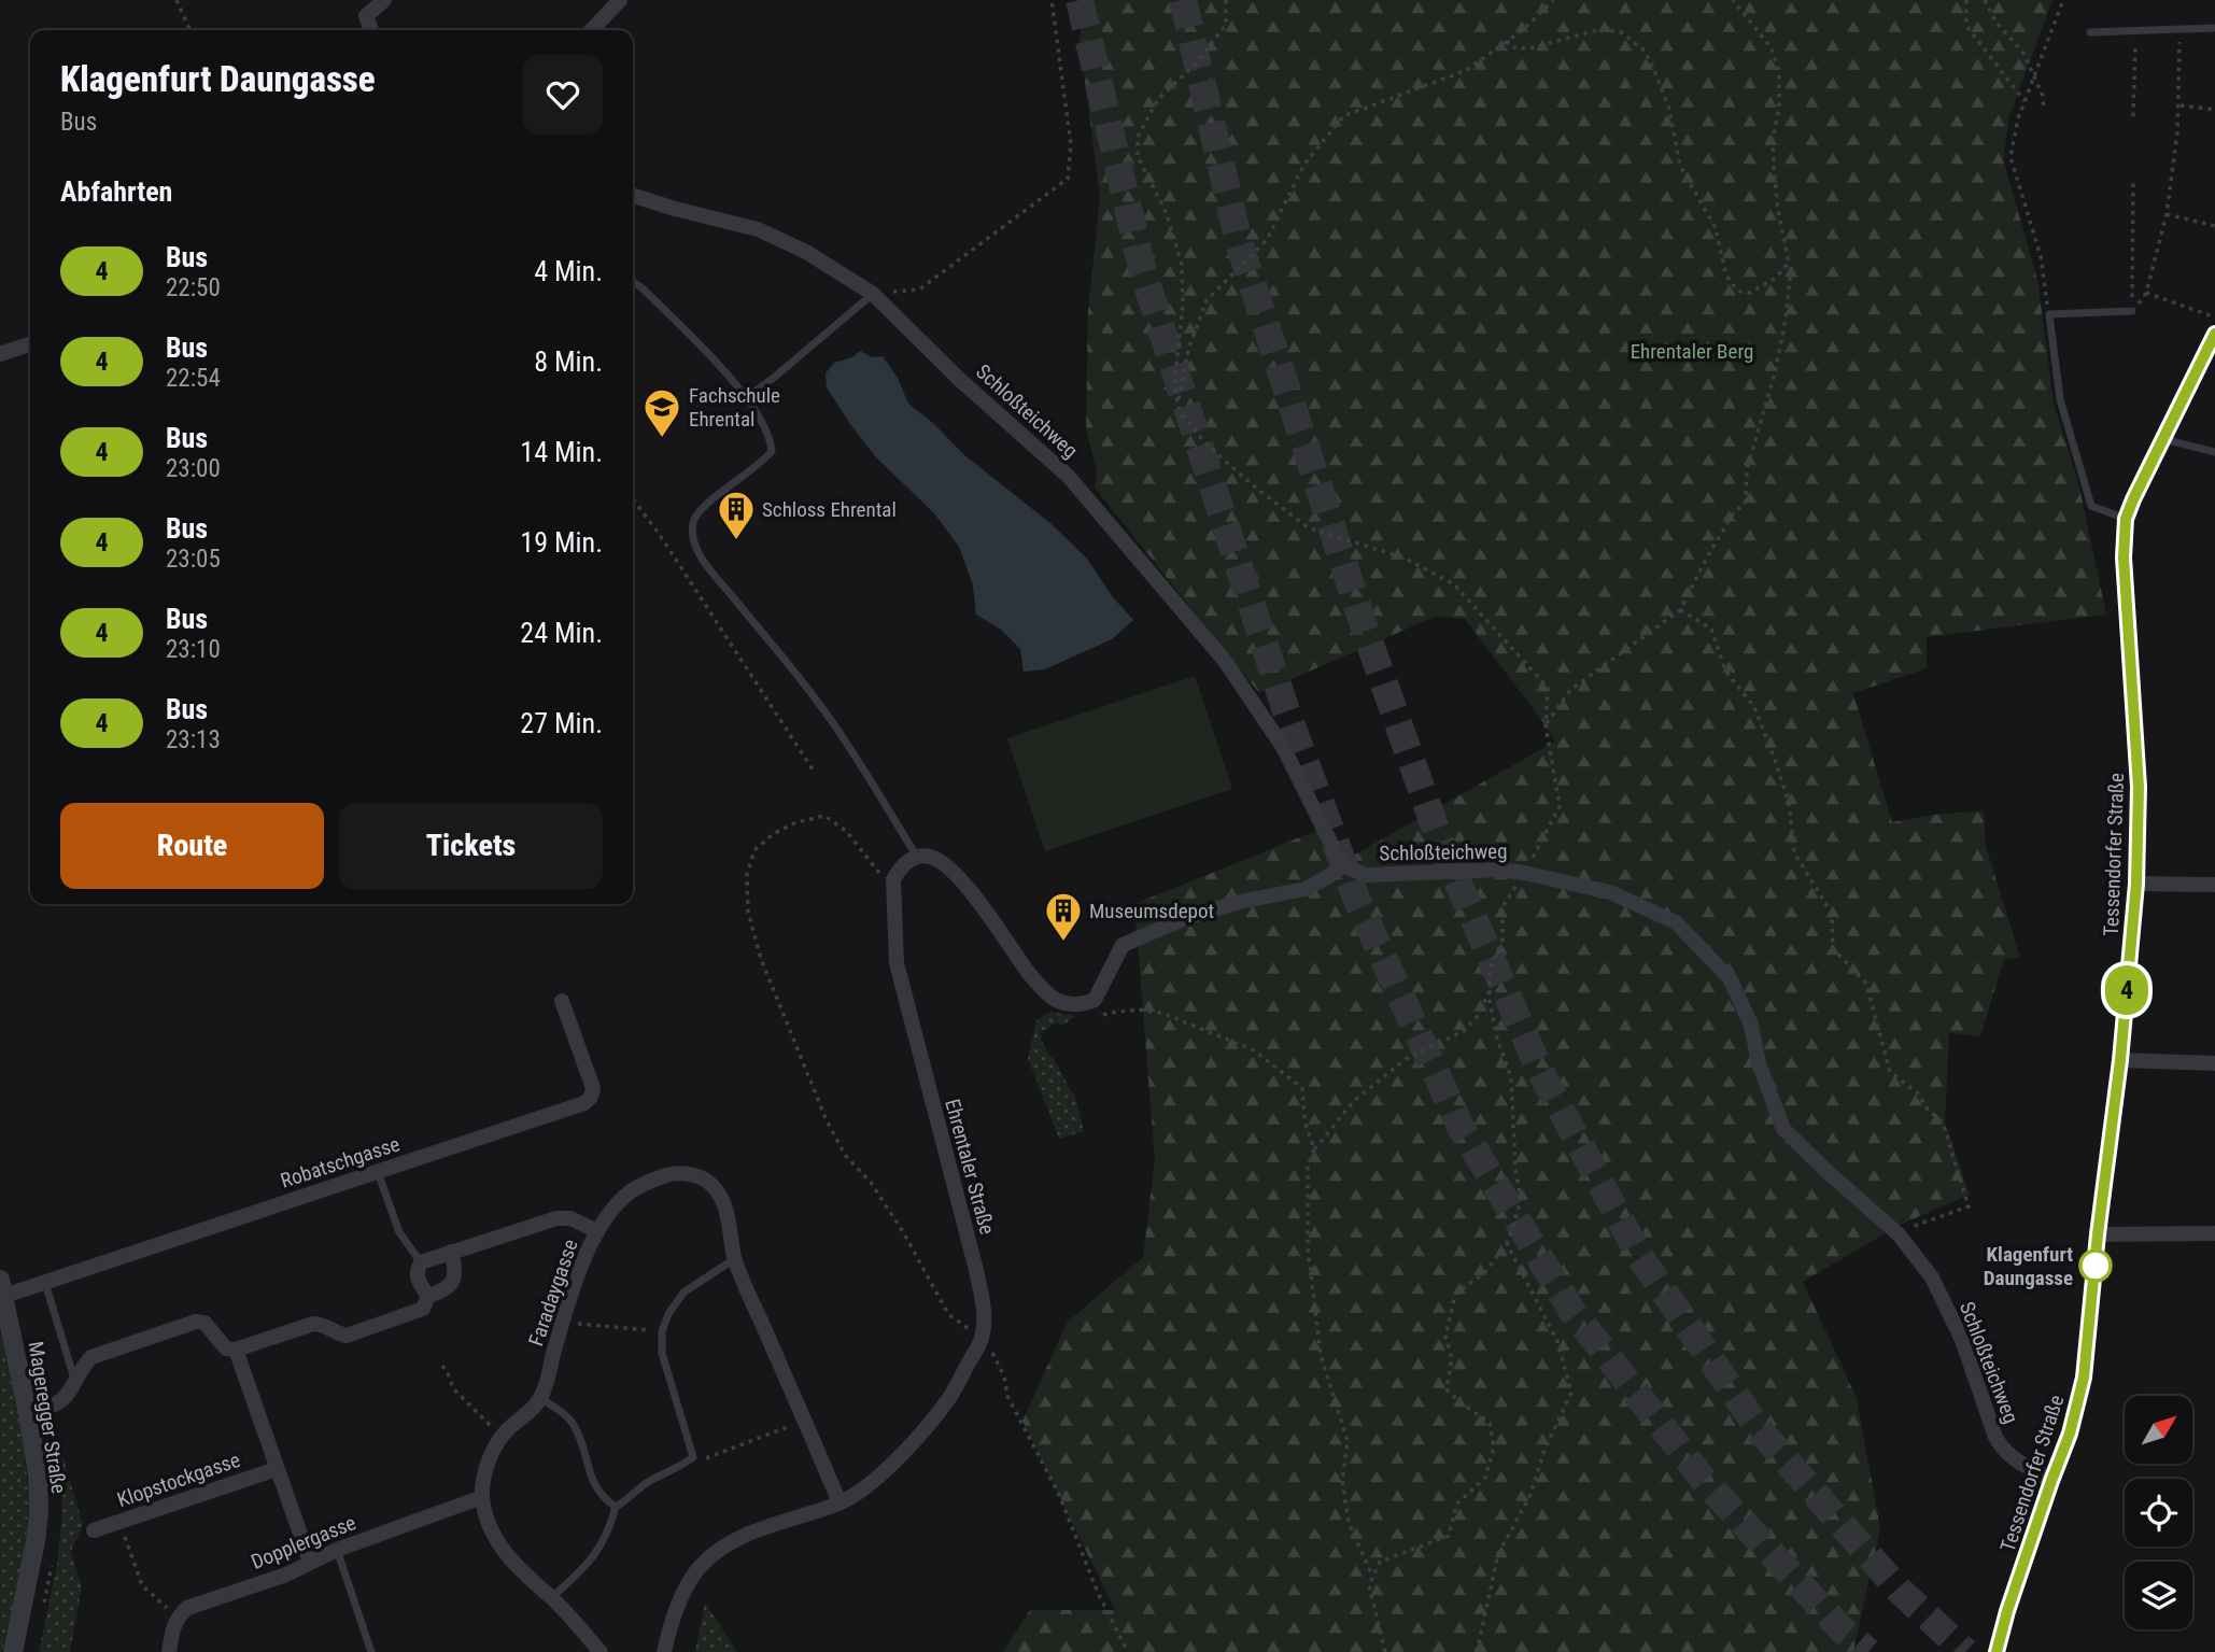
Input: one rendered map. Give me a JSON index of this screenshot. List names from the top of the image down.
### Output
{
  "streets": {
    "street": [
      "Schloßteichweg",
      "Tessendorfer Straße",
      "Robatschgasse",
      "Ehrentaler Straße",
      "Faradaygasse",
      "Mageregger Straße",
      "Klopstockgasse",
      "Dopplergasse"
    ]
  },
  "crossings": [
    ["Schloßteichweg", "Tessendorfer Straße"],
    ["Robatschgasse", "Mageregger Straße"],
    ["Ehrentaler Straße", "Faradaygasse"],
    ["Faradaygasse", "Dopplergasse"]
  ],
  "parks": ["Ehrentaler Berg"],
  "places": {
    "school or university": ["Fachschule Ehrental"],
    "building": ["Schloss Ehrental", "Museumsdepot"],
    "other": ["Klagenfurt Daungasse"]
  },
  "lines": ["bus line 4"],
  "north": "top right",
  "page": {
    "on_map": "4",
    "heading": [
      ["Klagenfurt Daungasse", "Bus"],
      "Abfahrten"
    ],
    "list": [
      {
        "mark": "4",
        "name": "Bus",
        "note": "22:50",
        "value": "4 Min."
      },
      {
        "mark": "4",
        "name": "Bus",
        "note": "22:54",
        "value": "8 Min."
      },
      {
        "mark": "4",
        "name": "Bus",
        "note": "23:00",
        "value": "14 Min."
      },
      {
        "mark": "4",
        "name": "Bus",
        "note": "23:05",
        "value": "19 Min."
      },
      {
        "mark": "4",
        "name": "Bus",
        "note": "23:10",
        "value": "24 Min."
      },
      {
        "mark": "4",
        "name": "Bus",
        "note": "23:13",
        "value": "27 Min."
      }
    ],
    "buttons": ["Route", "Tickets"]
  }
}
